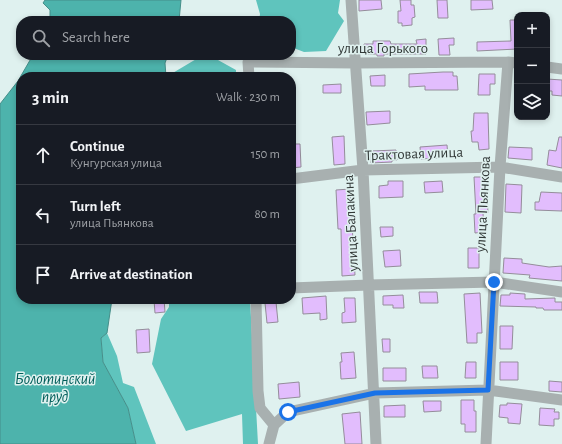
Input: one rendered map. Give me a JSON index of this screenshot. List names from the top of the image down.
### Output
{
  "streets": {
    "street": [
      "улица Горького",
      "Трактовая улица",
      "улица Пьянкова",
      "улица Балакина"
    ]
  },
  "crossings": [
    ["улица Горького", "улица Пьянкова"],
    ["улица Горького", "улица Балакина"],
    ["Трактовая улица", "улица Пьянкова"],
    ["Трактовая улица", "улица Балакина"]
  ],
  "water": ["Болотинский пруд"],
  "page": {
    "map_buttons": ["+", "−"],
    "search": "Search here",
    "heading": ["3 min", "Walk · 230 m"],
    "list": [
      ["Continue", "Кунгурская улица", "150 m"],
      ["Turn left", "улица Пьянкова", "80 m"],
      "Arrive at destination"
    ]
  }
}
